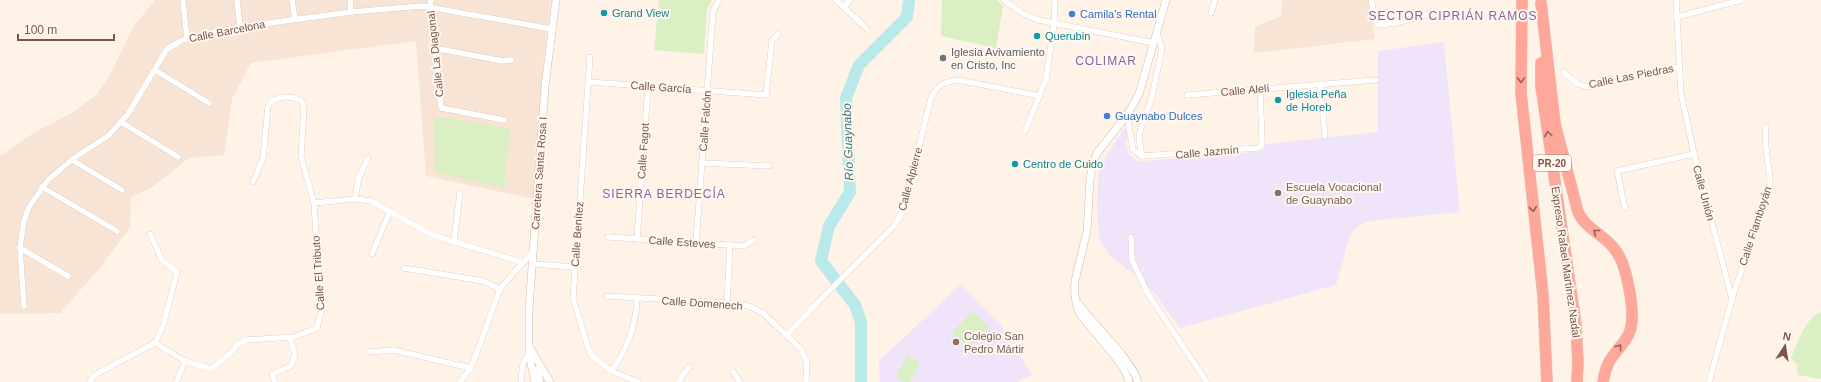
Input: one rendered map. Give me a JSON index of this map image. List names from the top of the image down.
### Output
{
  "streets": {
    "highway": ["PR-20", "Expreso Rafael Martínez Nadal"],
    "street": [
      "Calle Barcelona",
      "Calle La Diagonal",
      "Calle Las Piedras",
      "Calle García",
      "Calle Alelí",
      "Calle Falcón",
      "Calle Fagot",
      "Calle Jazmín",
      "Carretera Santa Rosa I",
      "Calle Alpierre",
      "Calle Unión",
      "Calle Flamboyán",
      "Calle Benítez",
      "Calle Esteves",
      "Calle El Tributo",
      "Calle Domenech"
    ]
  },
  "crossings": [
    ["Calle Barcelona", "Calle La Diagonal"],
    ["Calle Barcelona", "Carretera Santa Rosa I"],
    ["Calle Las Piedras", "Calle Unión"],
    ["Calle García", "Calle Falcón"],
    ["Calle García", "Calle Fagot"],
    ["Calle García", "Calle Benítez"],
    ["Calle Alelí", "Calle Jazmín"],
    ["Calle Falcón", "Calle Esteves"],
    ["Calle Fagot", "Calle Esteves"],
    ["Calle Alpierre", "Calle Domenech"],
    ["Calle Unión", "Calle Flamboyán"]
  ],
  "districts": ["SECTOR CIPRIÁN RAMOS", "COLIMAR", "SIERRA BERDECÍA"],
  "water": ["Río Guaynabo"],
  "places": [
    "Grand View",
    "Camila's Rental",
    "Querubin",
    "Iglesia Avivamiento en Cristo, Inc",
    "Iglesia Peña de Horeb",
    "Guaynabo Dulces",
    "Centro de Cuido",
    "Escuela Vocacional de Guaynabo",
    "Colegio San Pedro Mártir"
  ],
  "scale_bar": "100 m",
  "north": "top"
}
